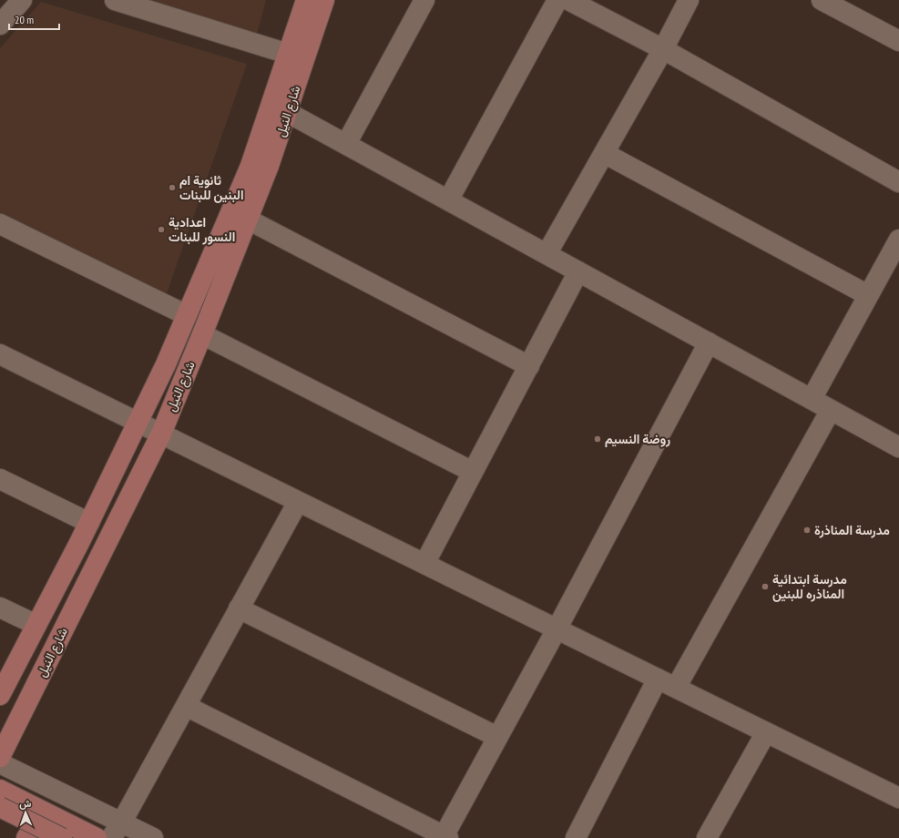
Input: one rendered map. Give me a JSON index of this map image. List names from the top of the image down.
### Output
{
  "streets": {
    "main road": ["شارع النيل"]
  },
  "places": [
    "ثانوية ام البنين للبنات",
    "اعدادية النسور للبنات",
    "روضة النسيم",
    "مدرسة المناذرة",
    "مدرسة ابتدائية المناذره للبنين"
  ],
  "scale_bar": "20 m",
  "north": "top"
}
